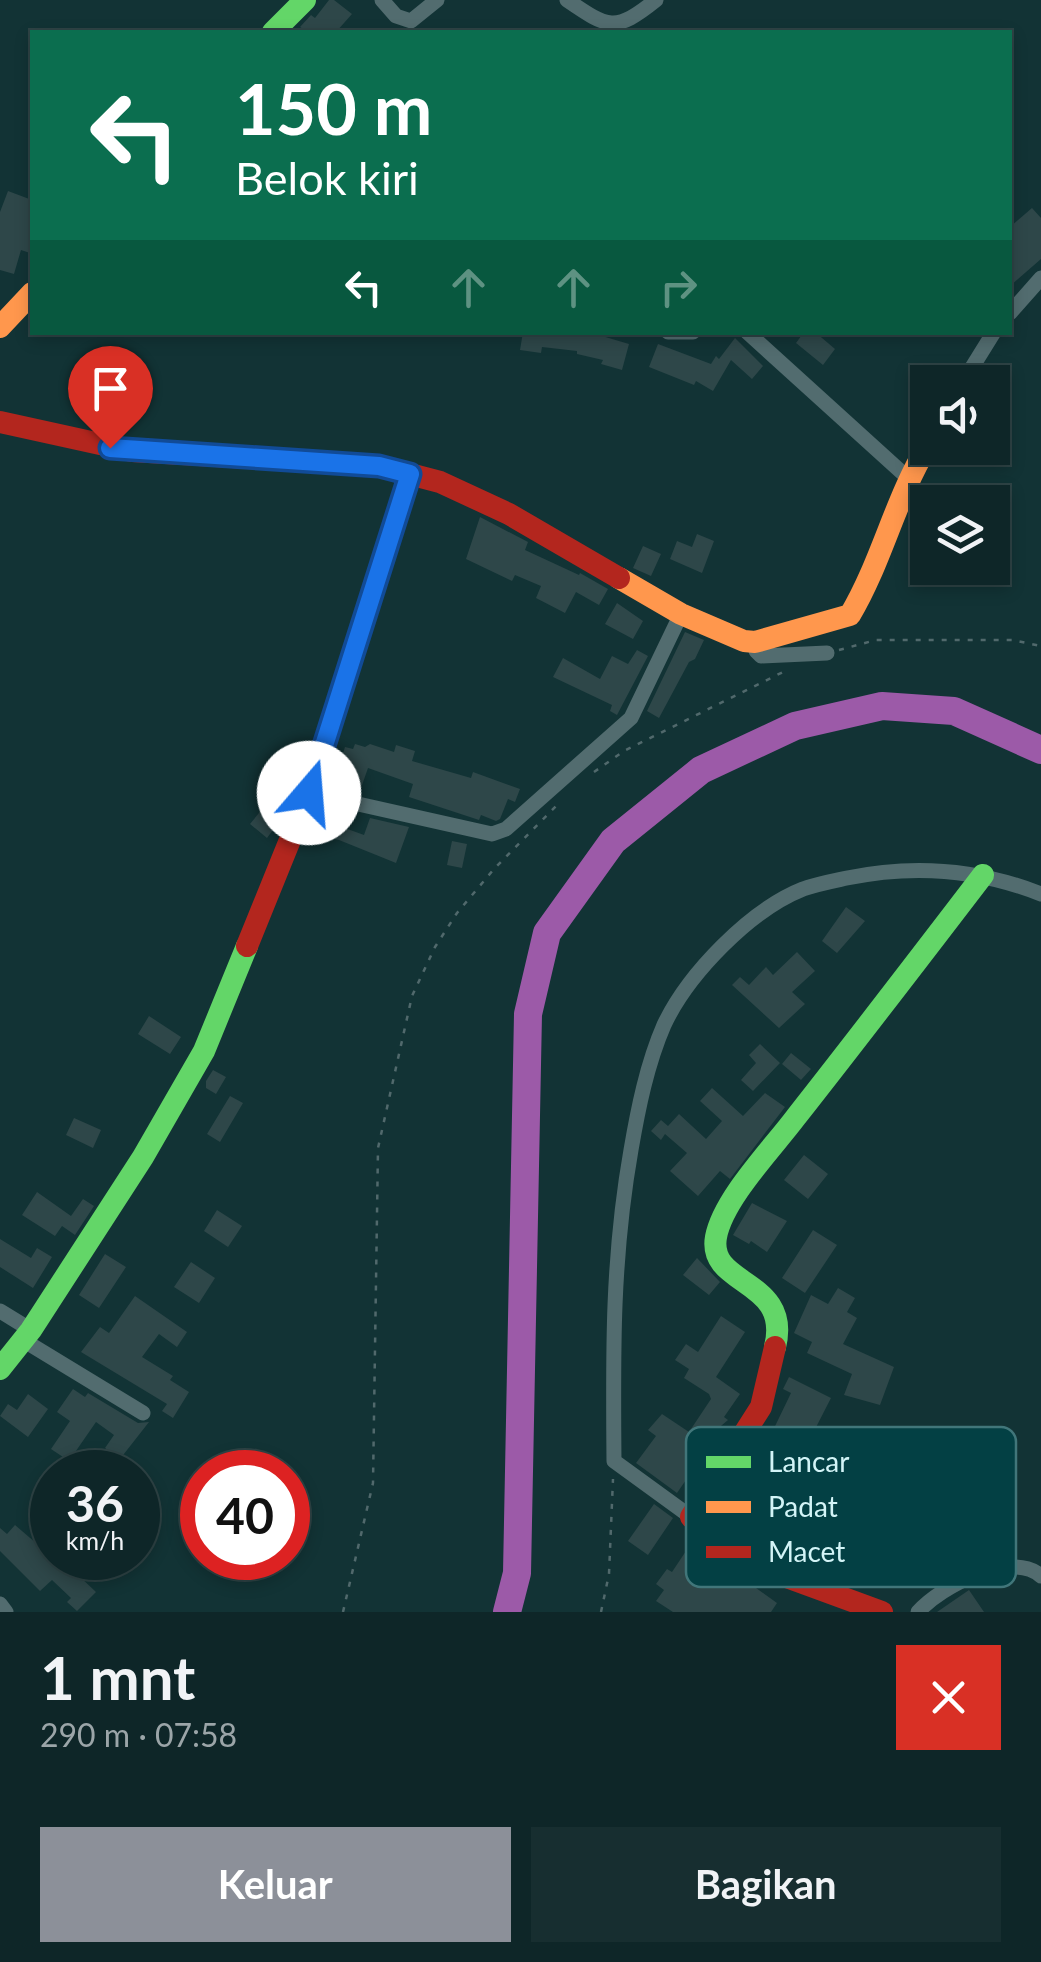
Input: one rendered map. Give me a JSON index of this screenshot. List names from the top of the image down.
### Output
{
  "legend": ["Lancar", "Padat", "Macet"],
  "page": {
    "turn": ["150 m", "Belok kiri"],
    "speed": "36 km/h",
    "limit": "40",
    "heading": ["1 mnt", "290 m · 07:58"],
    "buttons": ["Keluar", "Bagikan"]
  }
}
